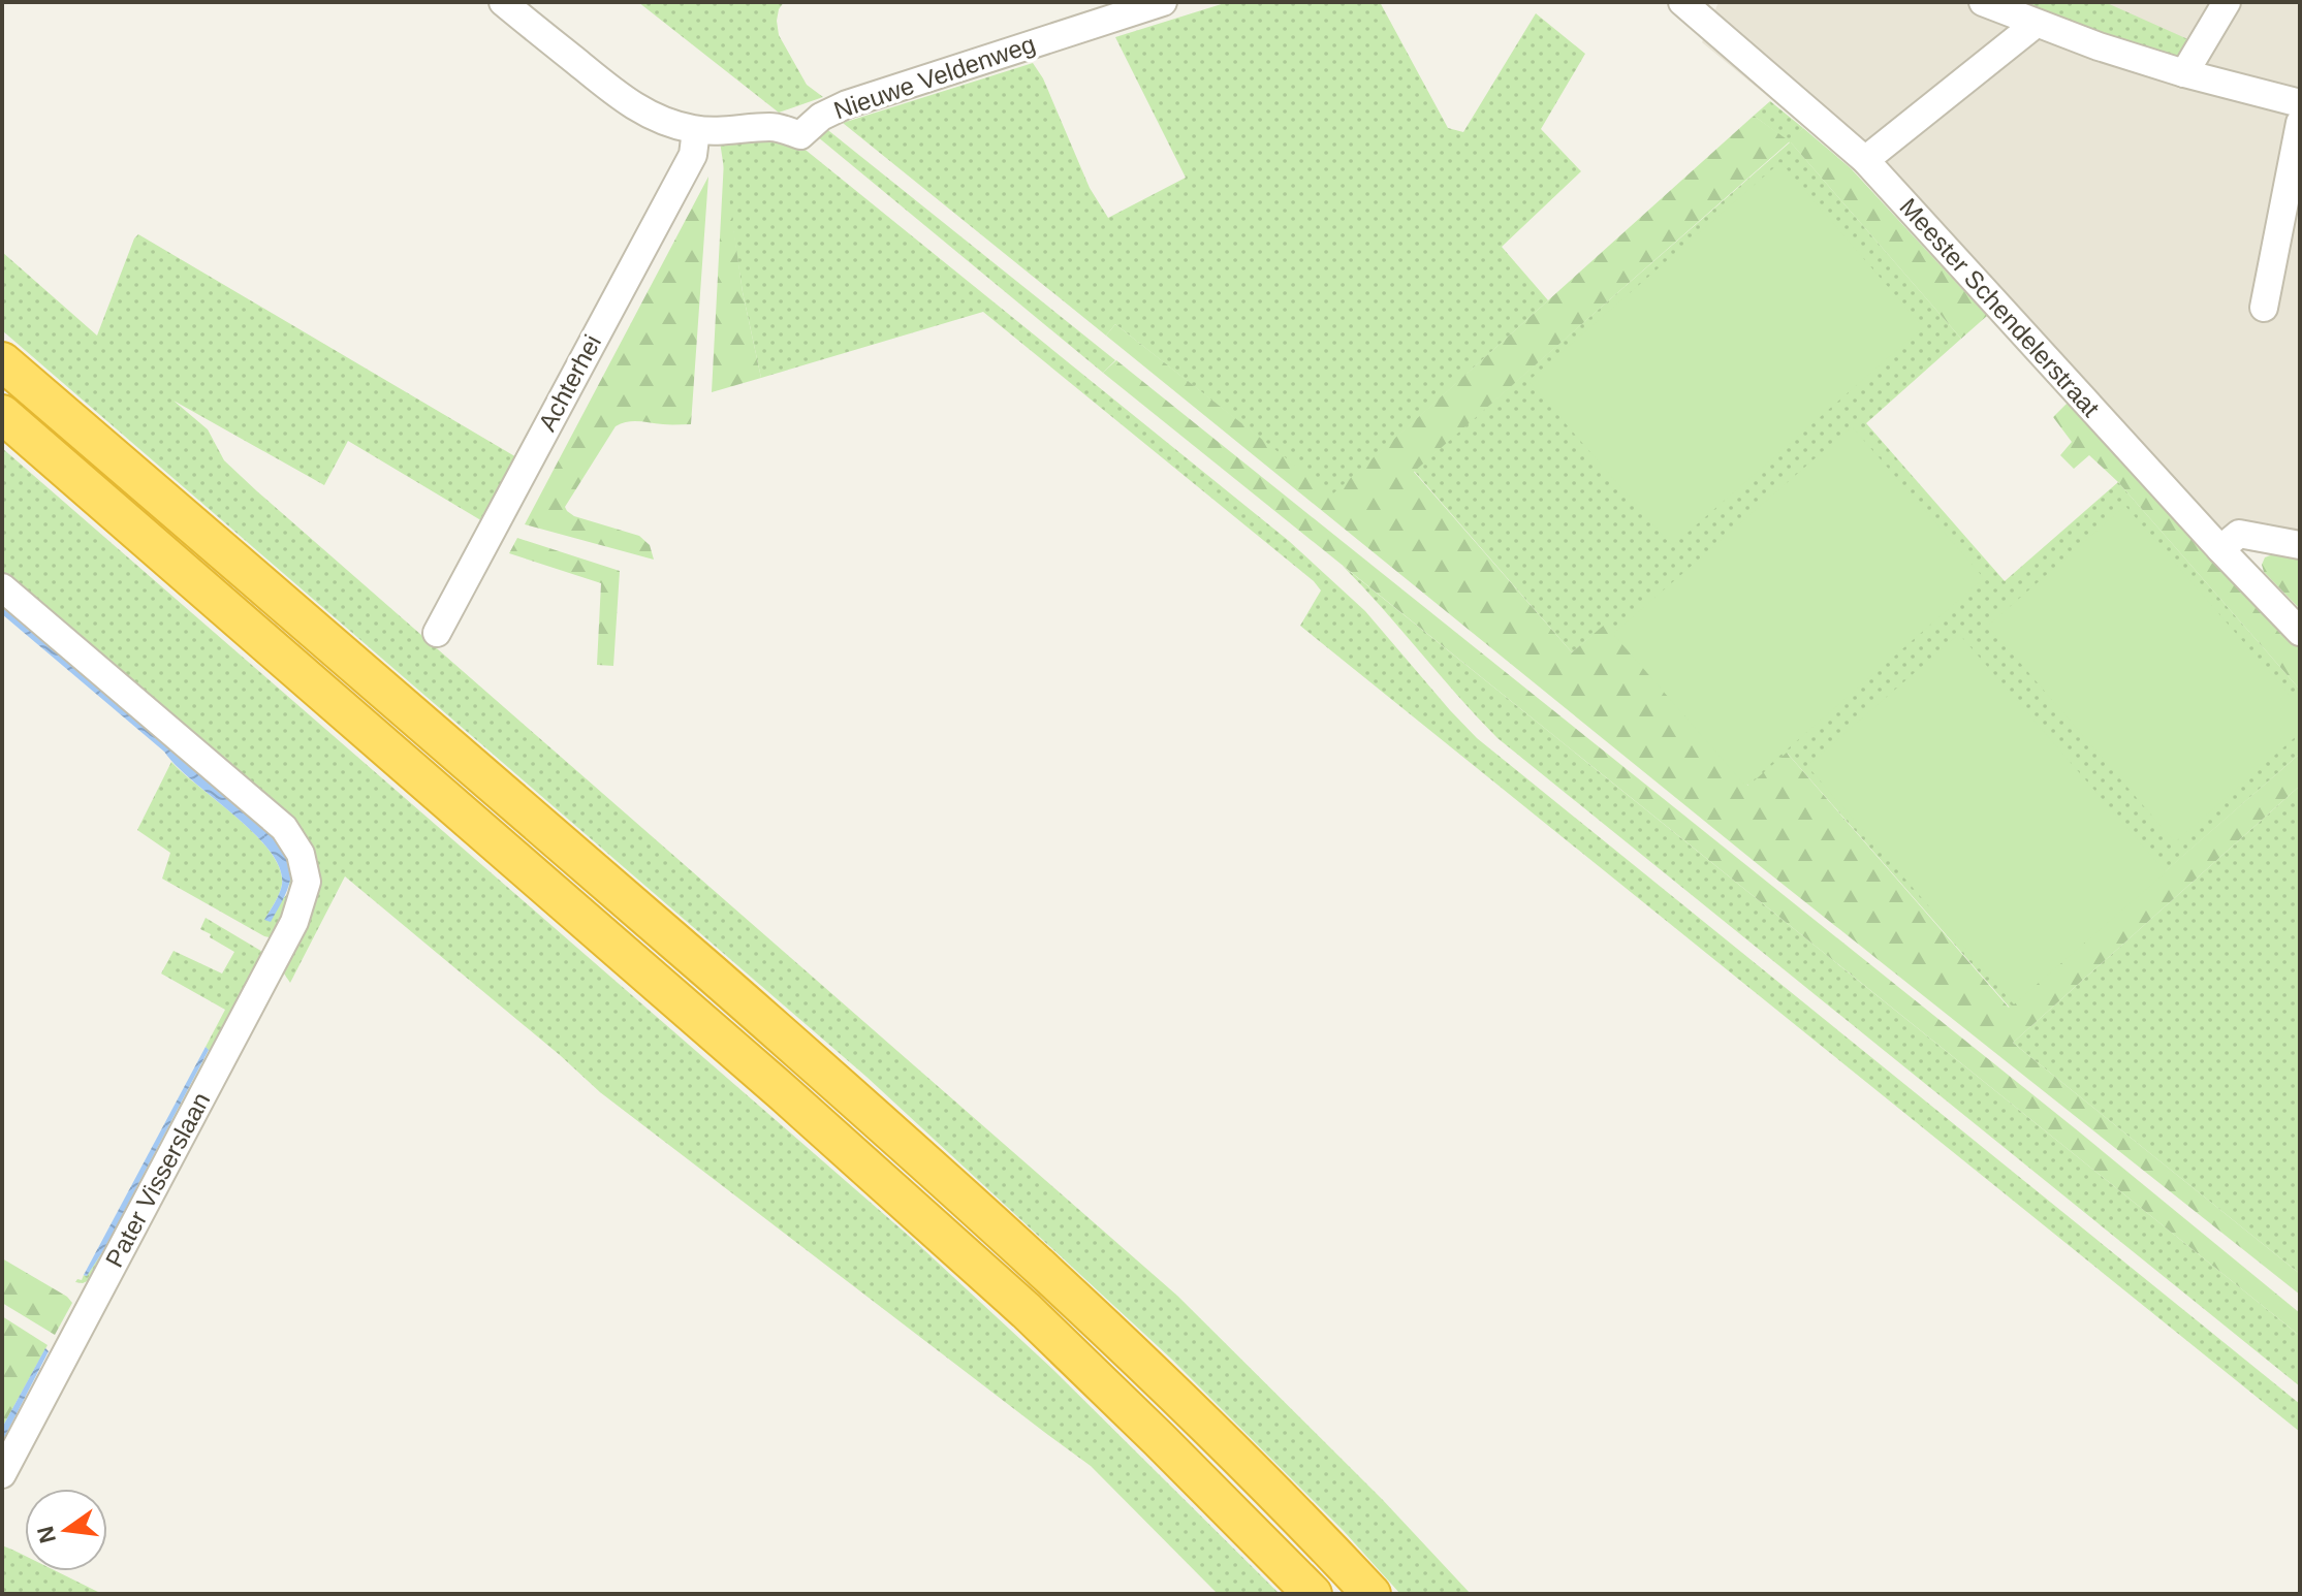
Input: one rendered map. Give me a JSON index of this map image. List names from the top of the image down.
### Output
{
  "streets": {
    "street": [
      "Nieuwe Veldenweg",
      "Meester Schendelerstraat",
      "Achterhei",
      "Pater Visserslaan"
    ]
  },
  "crossings": [
    ["Nieuwe Veldenweg", "Achterhei"]
  ],
  "north": "left"
}
